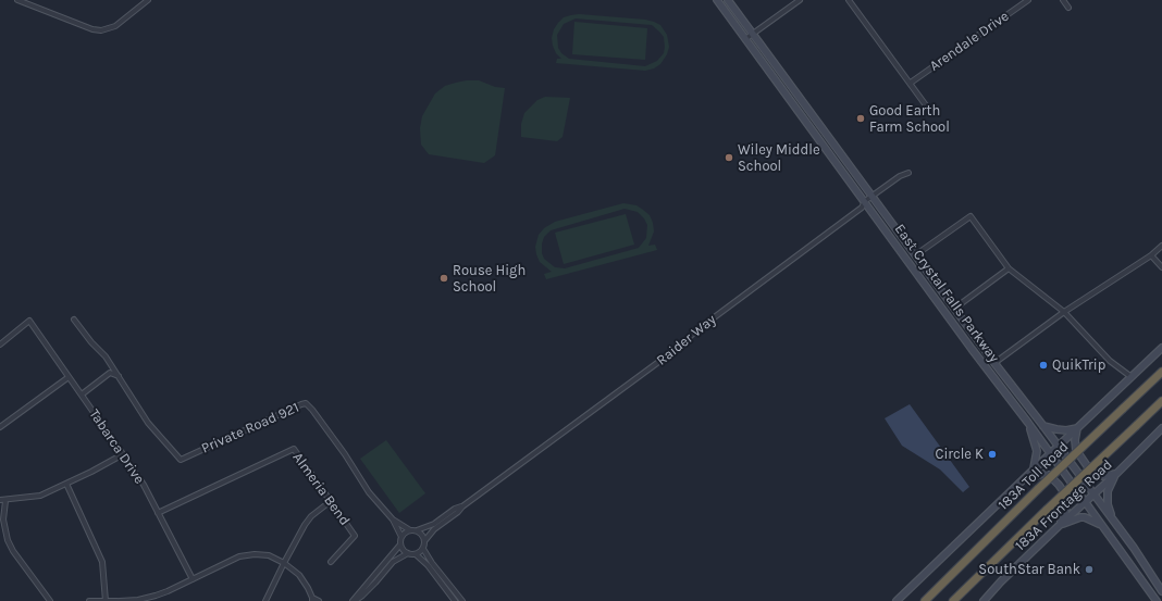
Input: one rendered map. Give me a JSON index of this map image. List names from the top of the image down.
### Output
{
  "streets": {
    "highway": ["183A Toll Road"],
    "main road": ["East Crystal Falls Parkway", "183A Frontage Road"],
    "street": [
      "Arendale Drive",
      "Raider Way",
      "Private Road 921",
      "Tabarca Drive",
      "Almeria Bend"
    ]
  },
  "crossings": [
    ["East Crystal Falls Parkway", "Raider Way"],
    ["East Crystal Falls Parkway", "183A Frontage Road"],
    ["Raider Way", "Private Road 921"],
    ["Tabarca Drive", "Almeria Bend"]
  ],
  "places": [
    "Good Earth Farm School",
    "Wiley Middle School",
    "Rouse High School",
    "QuikTrip",
    "Circle K",
    "SouthStar Bank"
  ]
}
